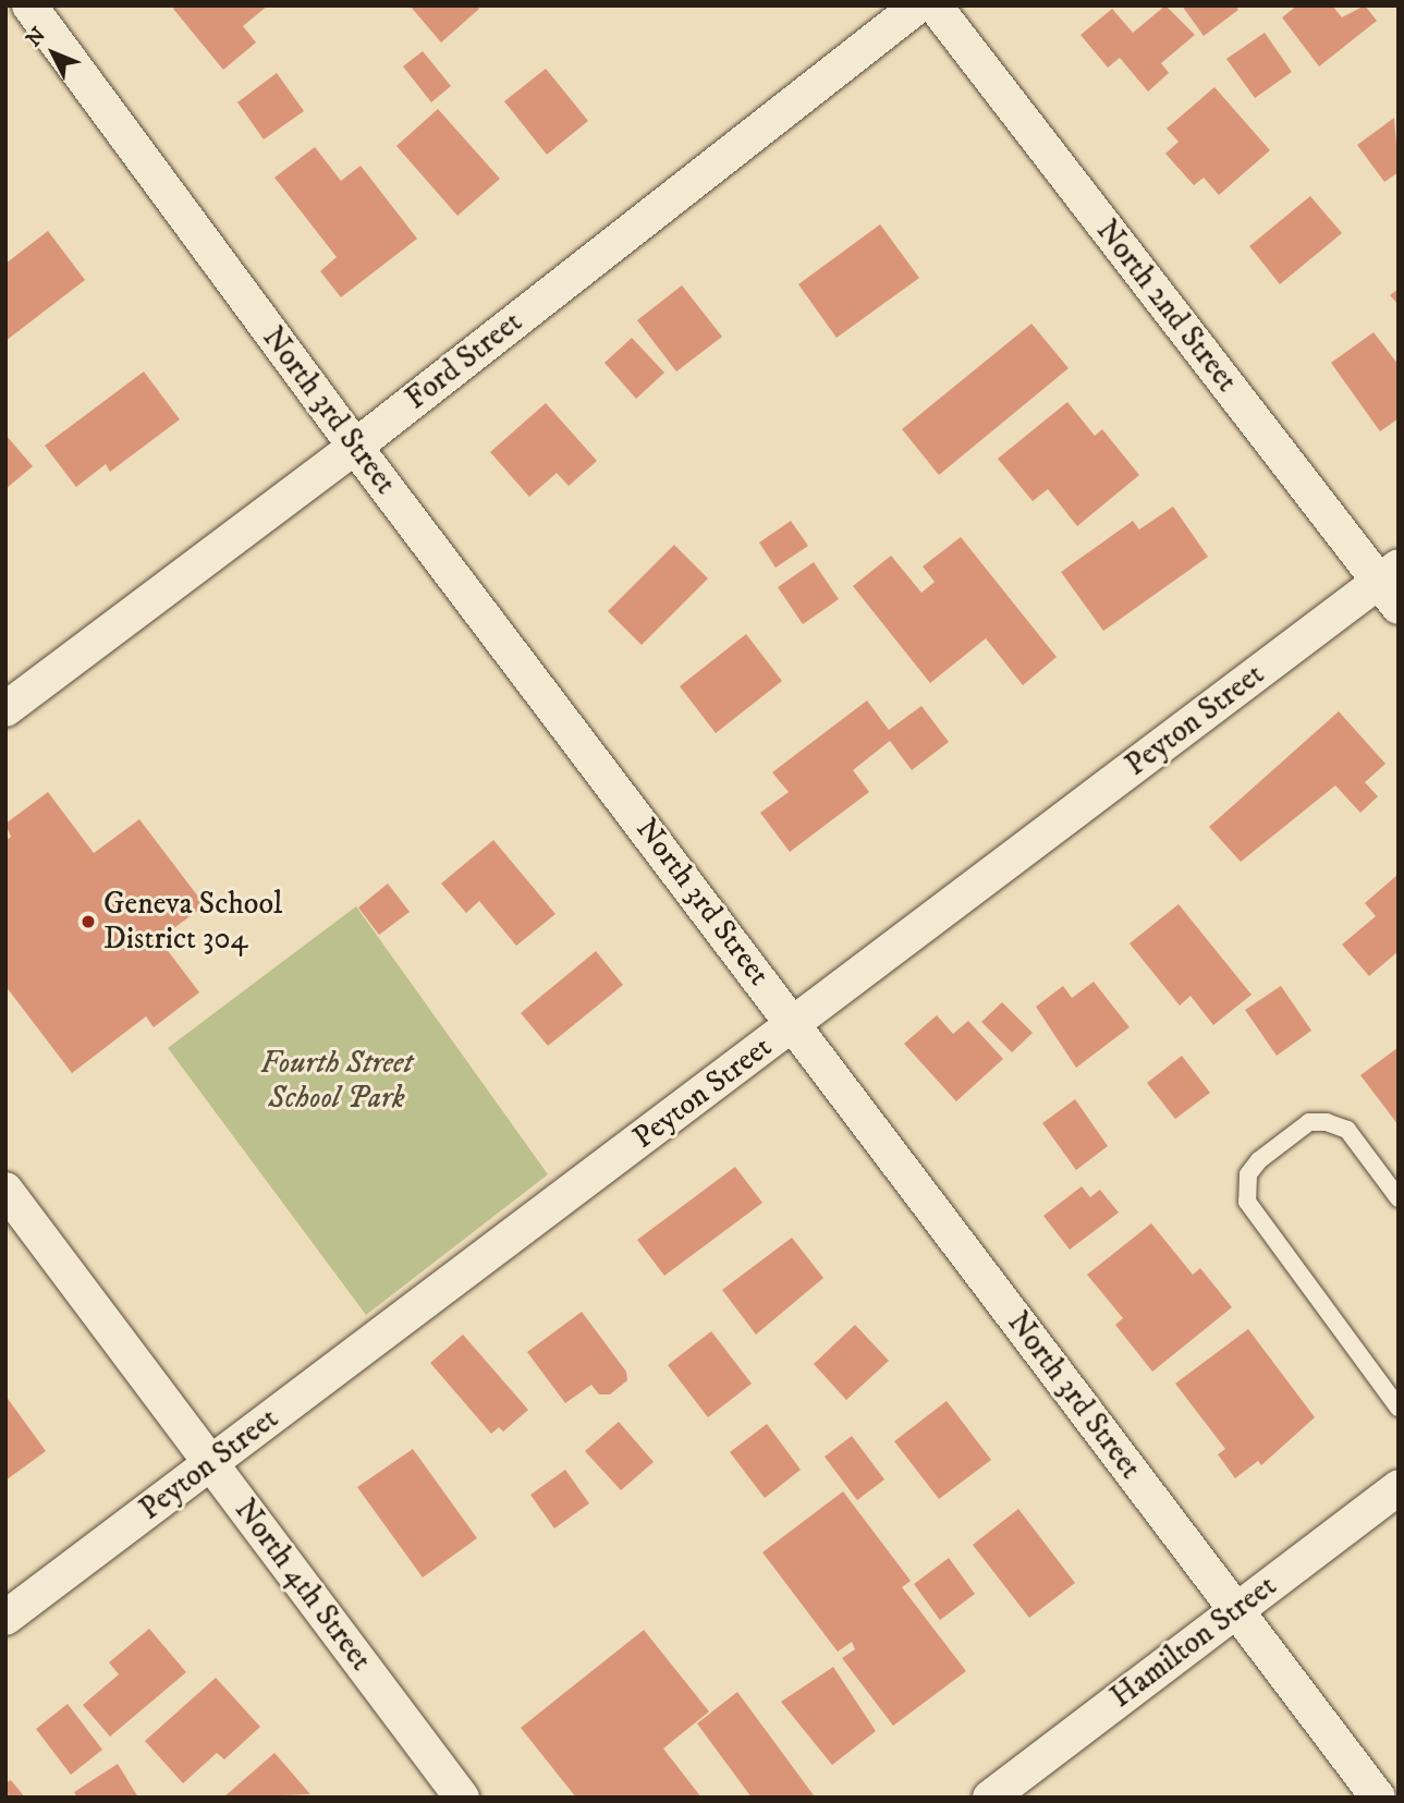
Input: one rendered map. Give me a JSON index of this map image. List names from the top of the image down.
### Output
{
  "streets": {
    "street": [
      "North 2nd Street",
      "Ford Street",
      "North 3rd Street",
      "Peyton Street",
      "North 4th Street",
      "Hamilton Street"
    ]
  },
  "crossings": [
    ["North 2nd Street", "Peyton Street"],
    ["Ford Street", "North 3rd Street"],
    ["North 3rd Street", "Peyton Street"],
    ["North 3rd Street", "Hamilton Street"],
    ["Peyton Street", "North 4th Street"]
  ],
  "parks": ["Fourth Street School Park"],
  "places": ["Geneva School District 304"],
  "north": "top left"
}
